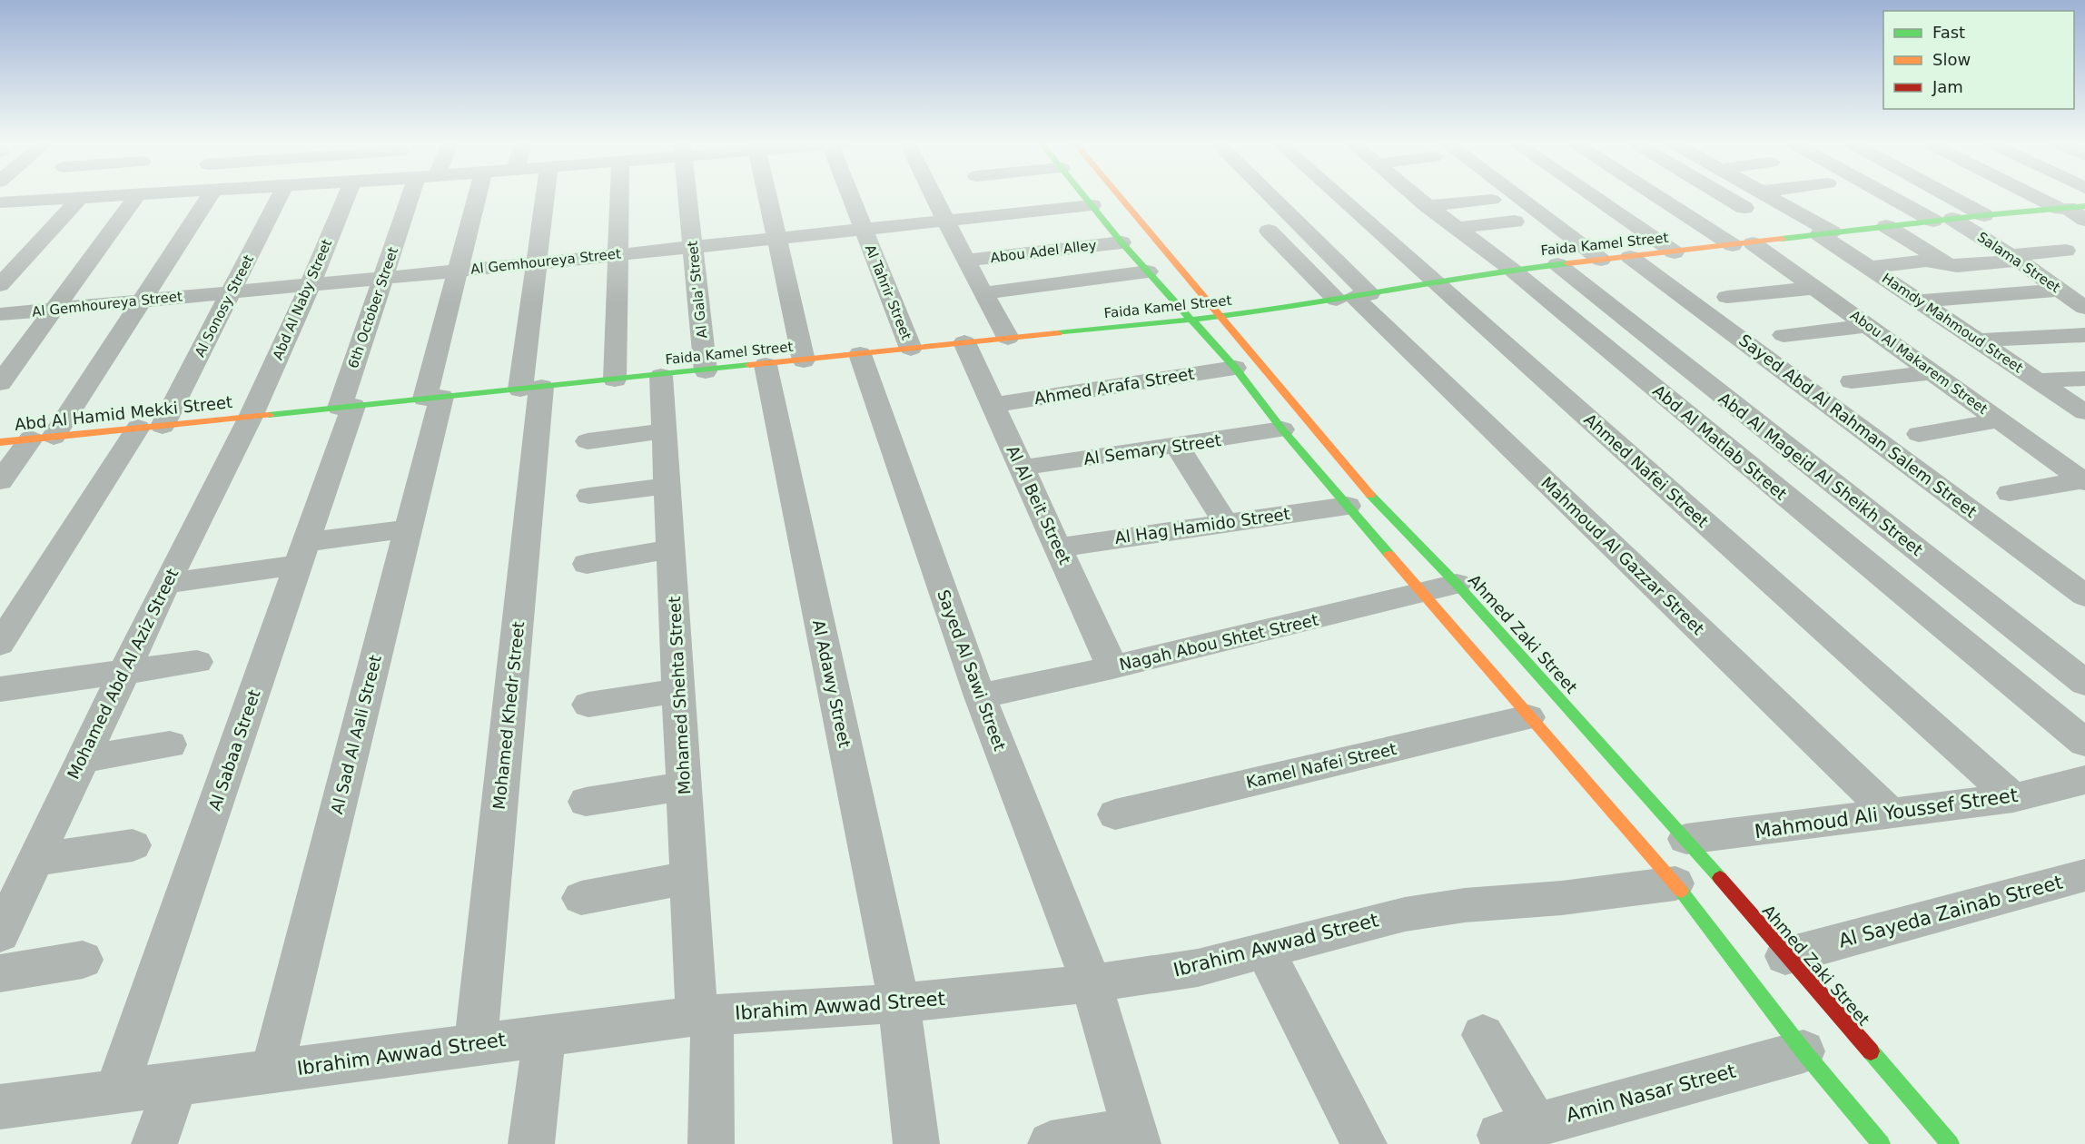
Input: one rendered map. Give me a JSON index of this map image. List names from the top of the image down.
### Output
{
  "streets": {
    "street": [
      "Faida Kamel Street",
      "Abou Adel Alley",
      "Al Gemhoureya Street",
      "Salama Street",
      "Al Gala' Street",
      "Al Tahrir Street",
      "Abd Al Naby Street",
      "Al Sonosy Street",
      "6th October Street",
      "Hamdy Mahmoud Street",
      "Abou Al Makarem Street",
      "Ahmed Arafa Street",
      "Abd Al Hamid Mekki Street",
      "Sayed Abd Al Rahman Salem Street",
      "Abd Al Matlab Street",
      "Al Semary Street",
      "Ahmed Nafei Street",
      "Abd Al Mageid Al Sheikh Street",
      "Al Al Beit Street",
      "Al Hag Hamido Street",
      "Mahmoud Al Gazzar Street",
      "Ahmed Zaki Street",
      "Nagah Abou Shtet Street",
      "Sayed Al Sawi Street",
      "Mohamed Abd Al Aziz Street",
      "Al Adawy Street",
      "Mohamed Shehta Street",
      "Mohamed Khedr Street",
      "Al Sad Al Aali Street",
      "Al Sabaa Street",
      "Kamel Nafei Street",
      "Mahmoud Ali Youssef Street",
      "Al Sayeda Zainab Street",
      "Ibrahim Awwad Street",
      "Amin Nasar Street"
    ]
  },
  "crossings": [
    ["Faida Kamel Street", "Salama Street"],
    ["Faida Kamel Street", "Al Gala' Street"],
    ["Faida Kamel Street", "Al Tahrir Street"],
    ["Faida Kamel Street", "Abd Al Naby Street"],
    ["Faida Kamel Street", "6th October Street"],
    ["Faida Kamel Street", "Hamdy Mahmoud Street"],
    ["Faida Kamel Street", "Abou Al Makarem Street"],
    ["Faida Kamel Street", "Abd Al Hamid Mekki Street"],
    ["Faida Kamel Street", "Sayed Abd Al Rahman Salem Street"],
    ["Faida Kamel Street", "Abd Al Matlab Street"],
    ["Faida Kamel Street", "Ahmed Nafei Street"],
    ["Faida Kamel Street", "Abd Al Mageid Al Sheikh Street"],
    ["Faida Kamel Street", "Al Al Beit Street"],
    ["Faida Kamel Street", "Mahmoud Al Gazzar Street"],
    ["Faida Kamel Street", "Ahmed Zaki Street"],
    ["Faida Kamel Street", "Sayed Al Sawi Street"],
    ["Faida Kamel Street", "Mohamed Abd Al Aziz Street"],
    ["Faida Kamel Street", "Al Adawy Street"],
    ["Faida Kamel Street", "Mohamed Shehta Street"],
    ["Faida Kamel Street", "Mohamed Khedr Street"],
    ["Faida Kamel Street", "Al Sad Al Aali Street"],
    ["Faida Kamel Street", "Al Sabaa Street"],
    ["Al Gemhoureya Street", "Al Gala' Street"],
    ["Al Gemhoureya Street", "Al Tahrir Street"],
    ["Al Gemhoureya Street", "Abd Al Naby Street"],
    ["Al Gemhoureya Street", "Al Sonosy Street"],
    ["Al Gemhoureya Street", "6th October Street"],
    ["Al Gemhoureya Street", "Mohamed Khedr Street"],
    ["Al Gemhoureya Street", "Al Sad Al Aali Street"],
    ["Abd Al Naby Street", "Abd Al Hamid Mekki Street"],
    ["Abd Al Naby Street", "Mohamed Abd Al Aziz Street"],
    ["Al Sonosy Street", "Abd Al Hamid Mekki Street"],
    ["6th October Street", "Al Sabaa Street"],
    ["Ahmed Arafa Street", "Al Al Beit Street"],
    ["Abd Al Hamid Mekki Street", "Mohamed Abd Al Aziz Street"],
    ["Al Semary Street", "Al Al Beit Street"],
    ["Ahmed Nafei Street", "Mahmoud Ali Youssef Street"],
    ["Al Al Beit Street", "Al Hag Hamido Street"],
    ["Al Al Beit Street", "Nagah Abou Shtet Street"],
    ["Mahmoud Al Gazzar Street", "Mahmoud Ali Youssef Street"],
    ["Ahmed Zaki Street", "Nagah Abou Shtet Street"],
    ["Ahmed Zaki Street", "Mahmoud Ali Youssef Street"],
    ["Ahmed Zaki Street", "Al Sayeda Zainab Street"],
    ["Nagah Abou Shtet Street", "Sayed Al Sawi Street"],
    ["Sayed Al Sawi Street", "Ibrahim Awwad Street"],
    ["Al Adawy Street", "Ibrahim Awwad Street"],
    ["Mohamed Shehta Street", "Ibrahim Awwad Street"],
    ["Mohamed Khedr Street", "Ibrahim Awwad Street"],
    ["Al Sad Al Aali Street", "Ibrahim Awwad Street"],
    ["Al Sabaa Street", "Ibrahim Awwad Street"]
  ],
  "legend": ["Fast", "Slow", "Jam"]
}
